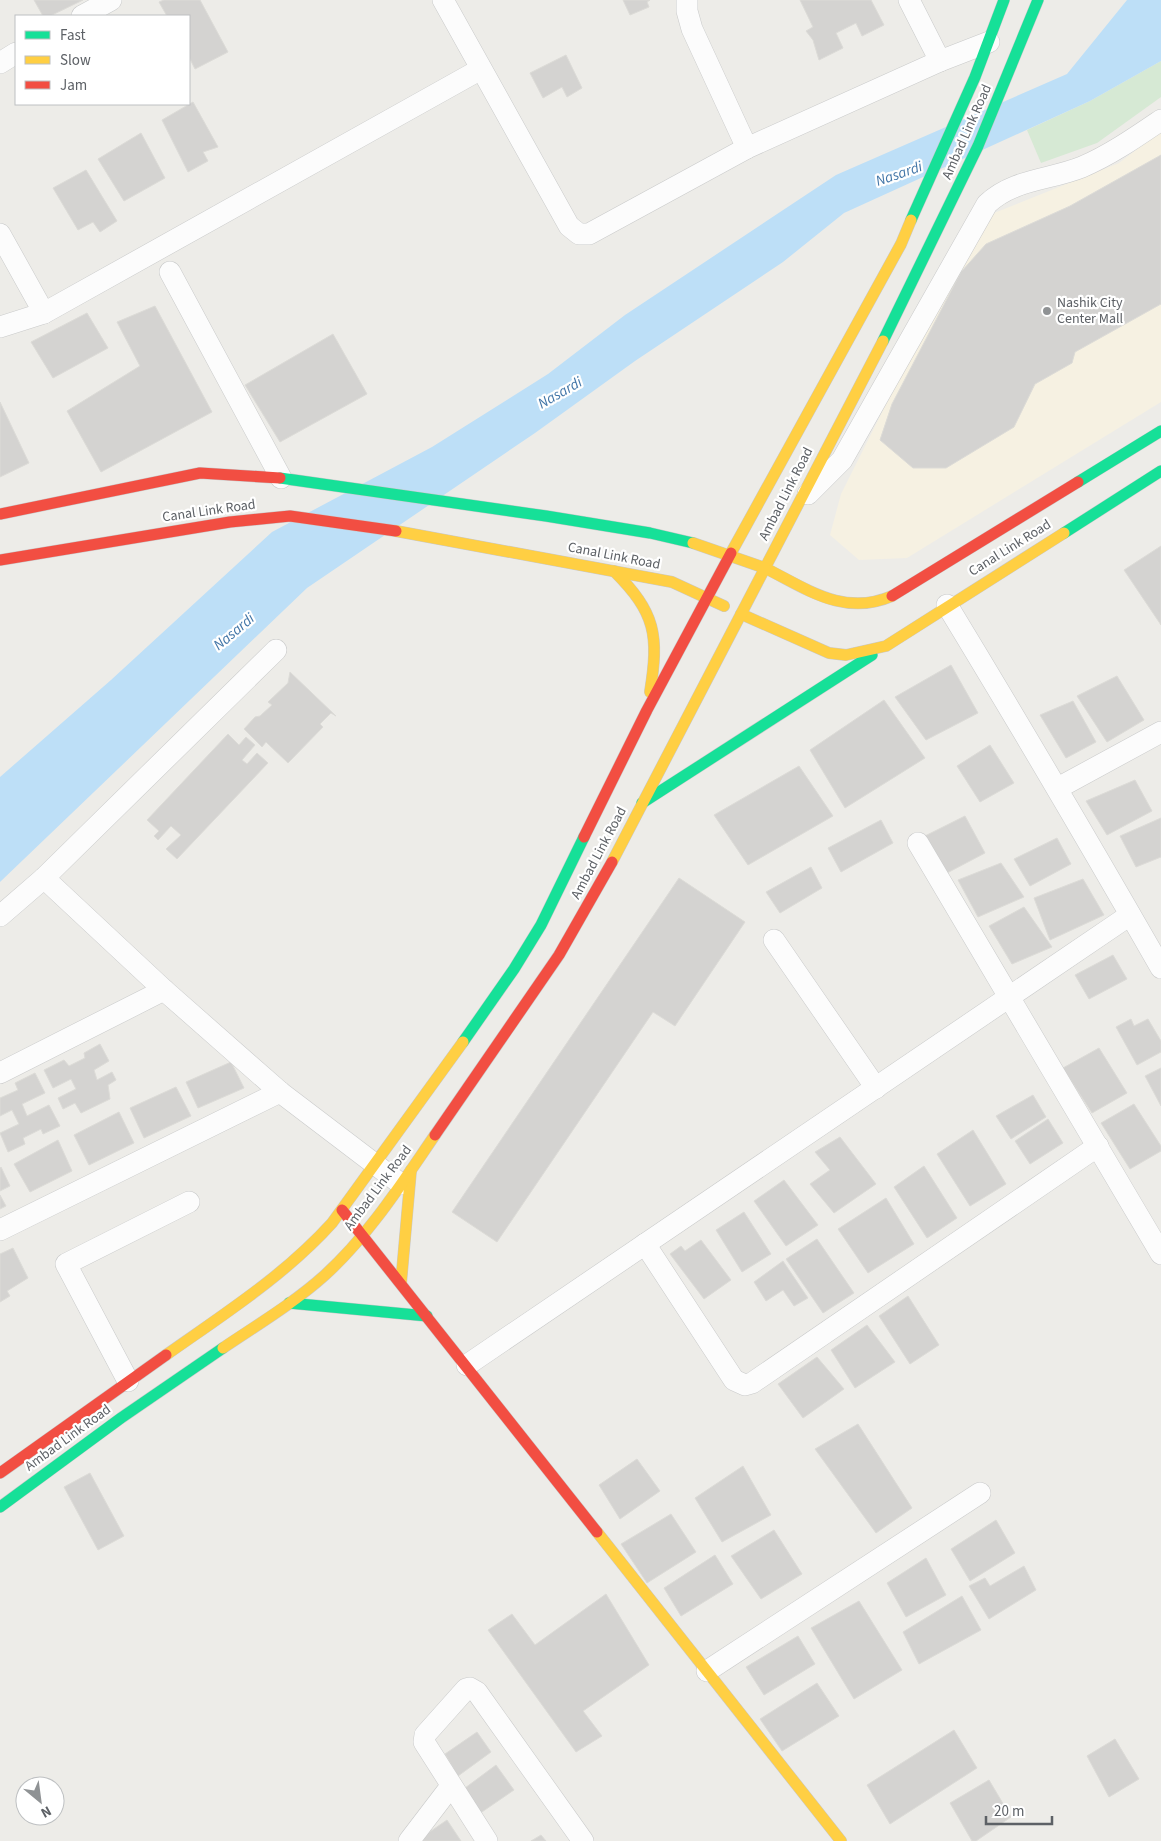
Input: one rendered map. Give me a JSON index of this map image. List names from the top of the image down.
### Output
{
  "streets": {
    "main road": ["Ambad Link Road", "Canal Link Road"]
  },
  "crossings": [
    ["Ambad Link Road", "Canal Link Road"]
  ],
  "water": ["Nasardi"],
  "places": ["Nashik City Center Mall"],
  "legend": ["Fast", "Slow", "Jam"],
  "scale_bar": "20 m",
  "north": "bottom right"
}
